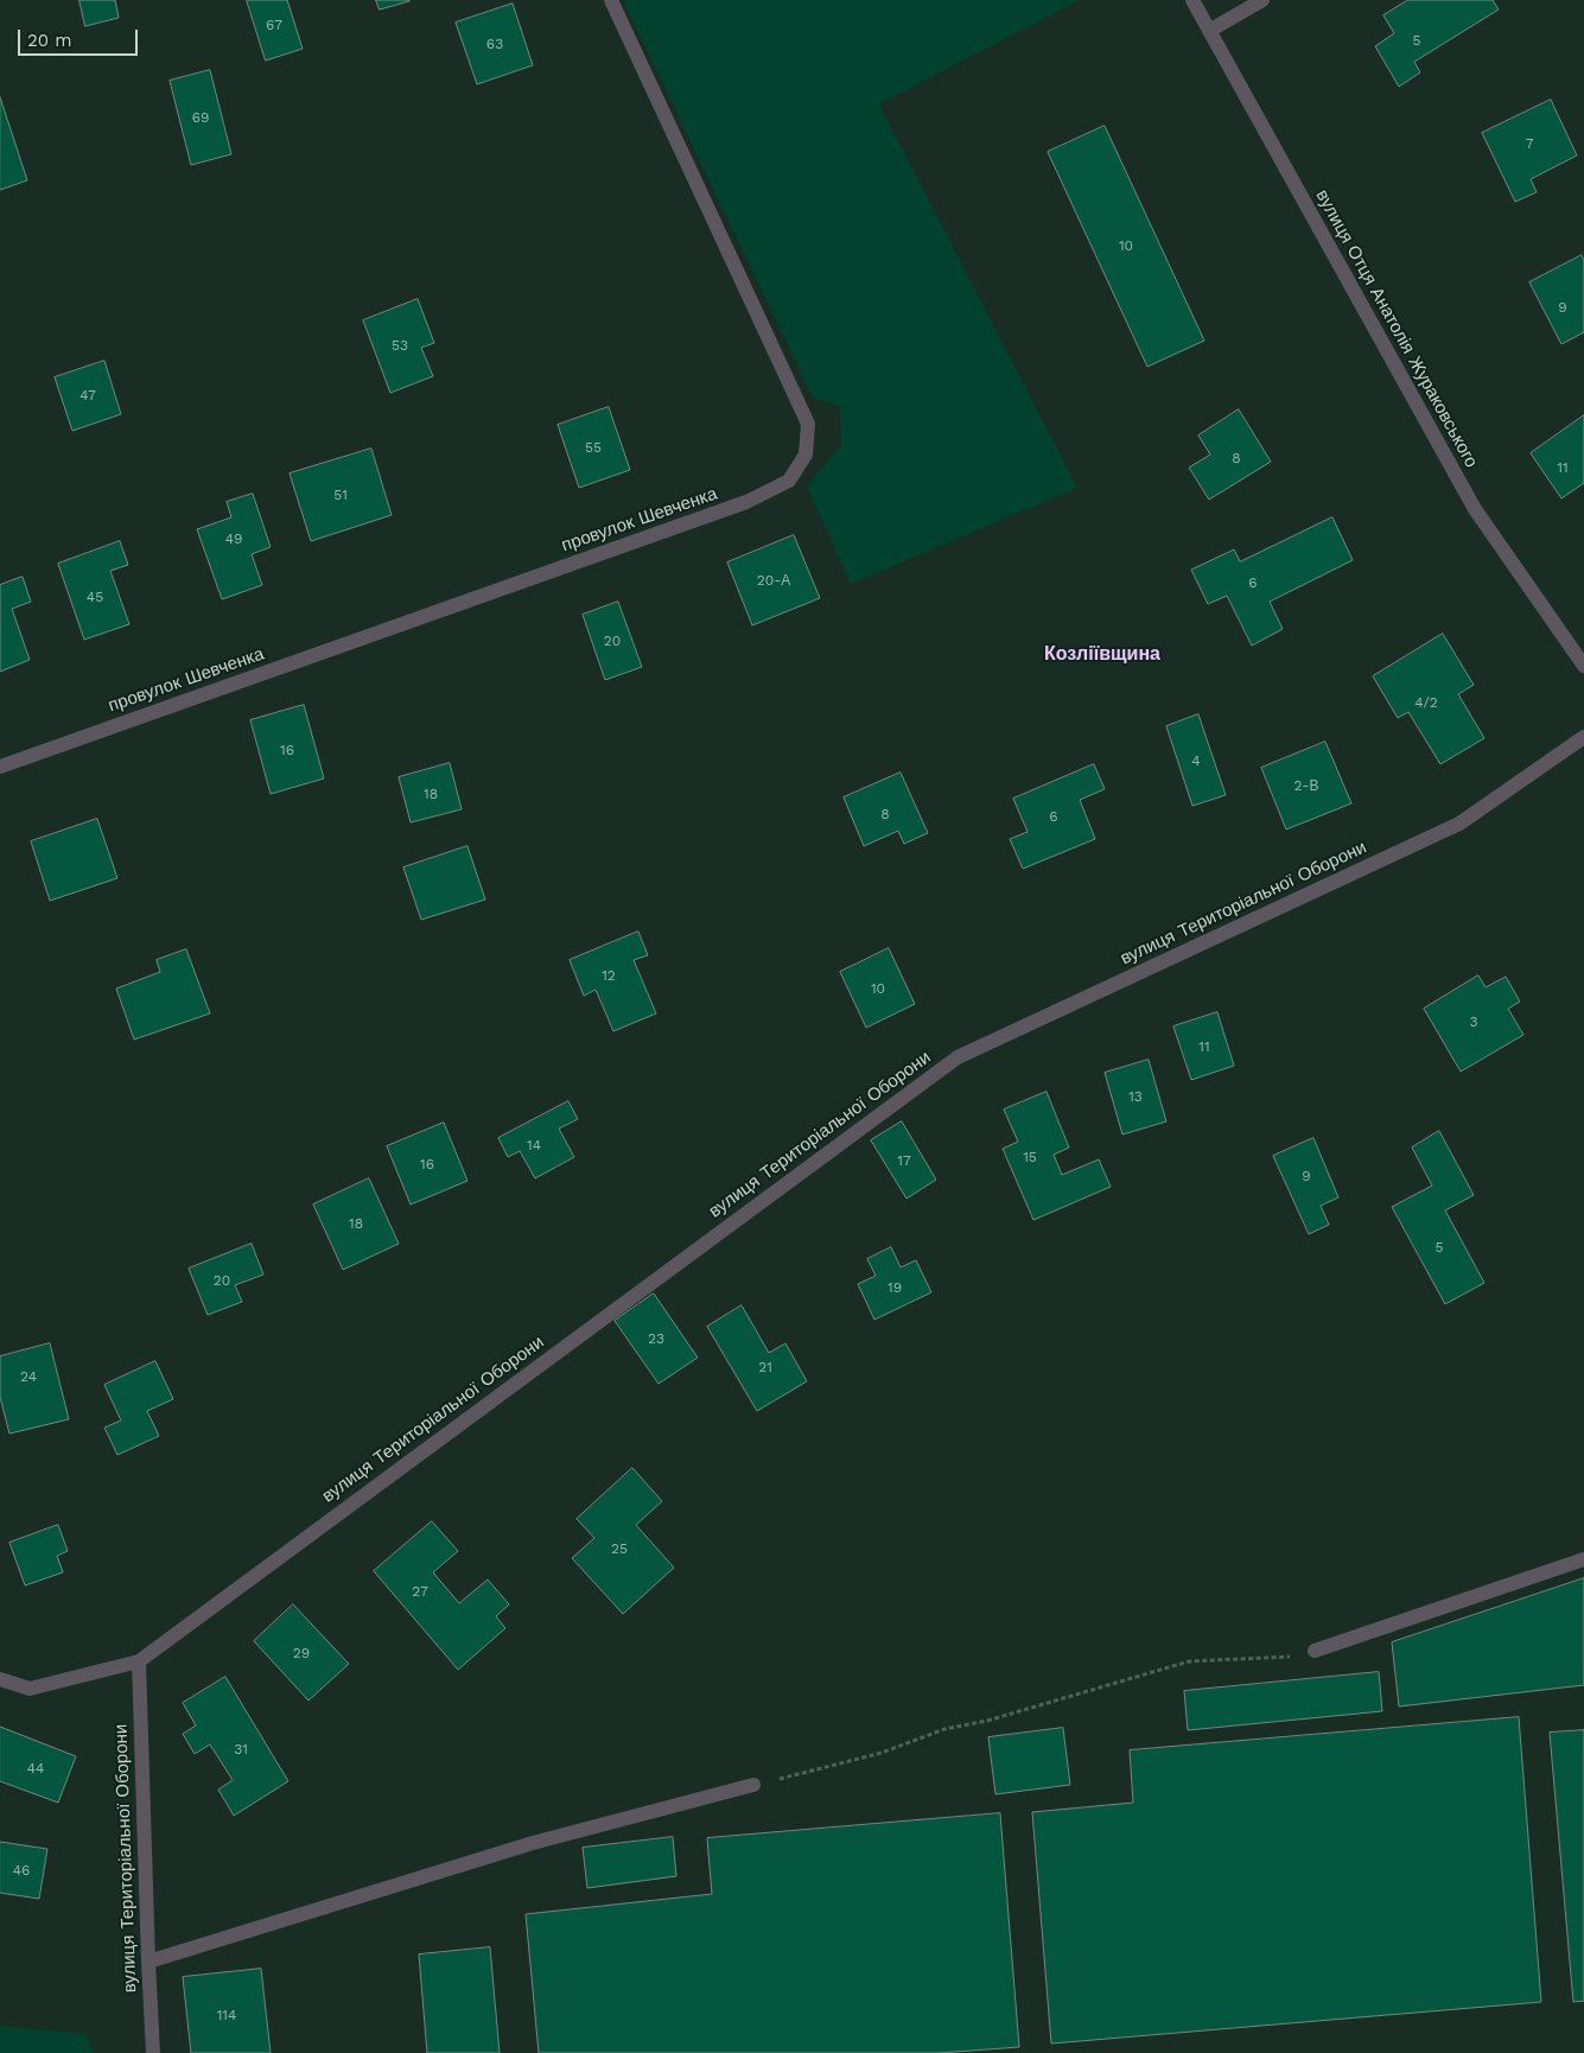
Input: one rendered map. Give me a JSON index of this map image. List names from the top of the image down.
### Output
{
  "streets": {
    "street": ["вулиця Отця Анатолія Жураковського", "провулок Шевченка", "вулиця Територіальної Оборони"]
  },
  "districts": ["Козліївщина"],
  "house_numbers": [
    "67",
    "5",
    "63",
    "69",
    "7",
    "10",
    "9",
    "53",
    "47",
    "55",
    "8",
    "11",
    "51",
    "49",
    "20-А",
    "6",
    "45",
    "20",
    "4/2",
    "16",
    "4",
    "2-В",
    "18",
    "8",
    "6",
    "12",
    "10",
    "3",
    "11",
    "13",
    "14",
    "15",
    "17",
    "16",
    "9",
    "18",
    "5",
    "20",
    "19",
    "23",
    "21",
    "24",
    "25",
    "27",
    "29",
    "31",
    "44",
    "46",
    "114"
  ],
  "scale_bar": "20 m"
}
